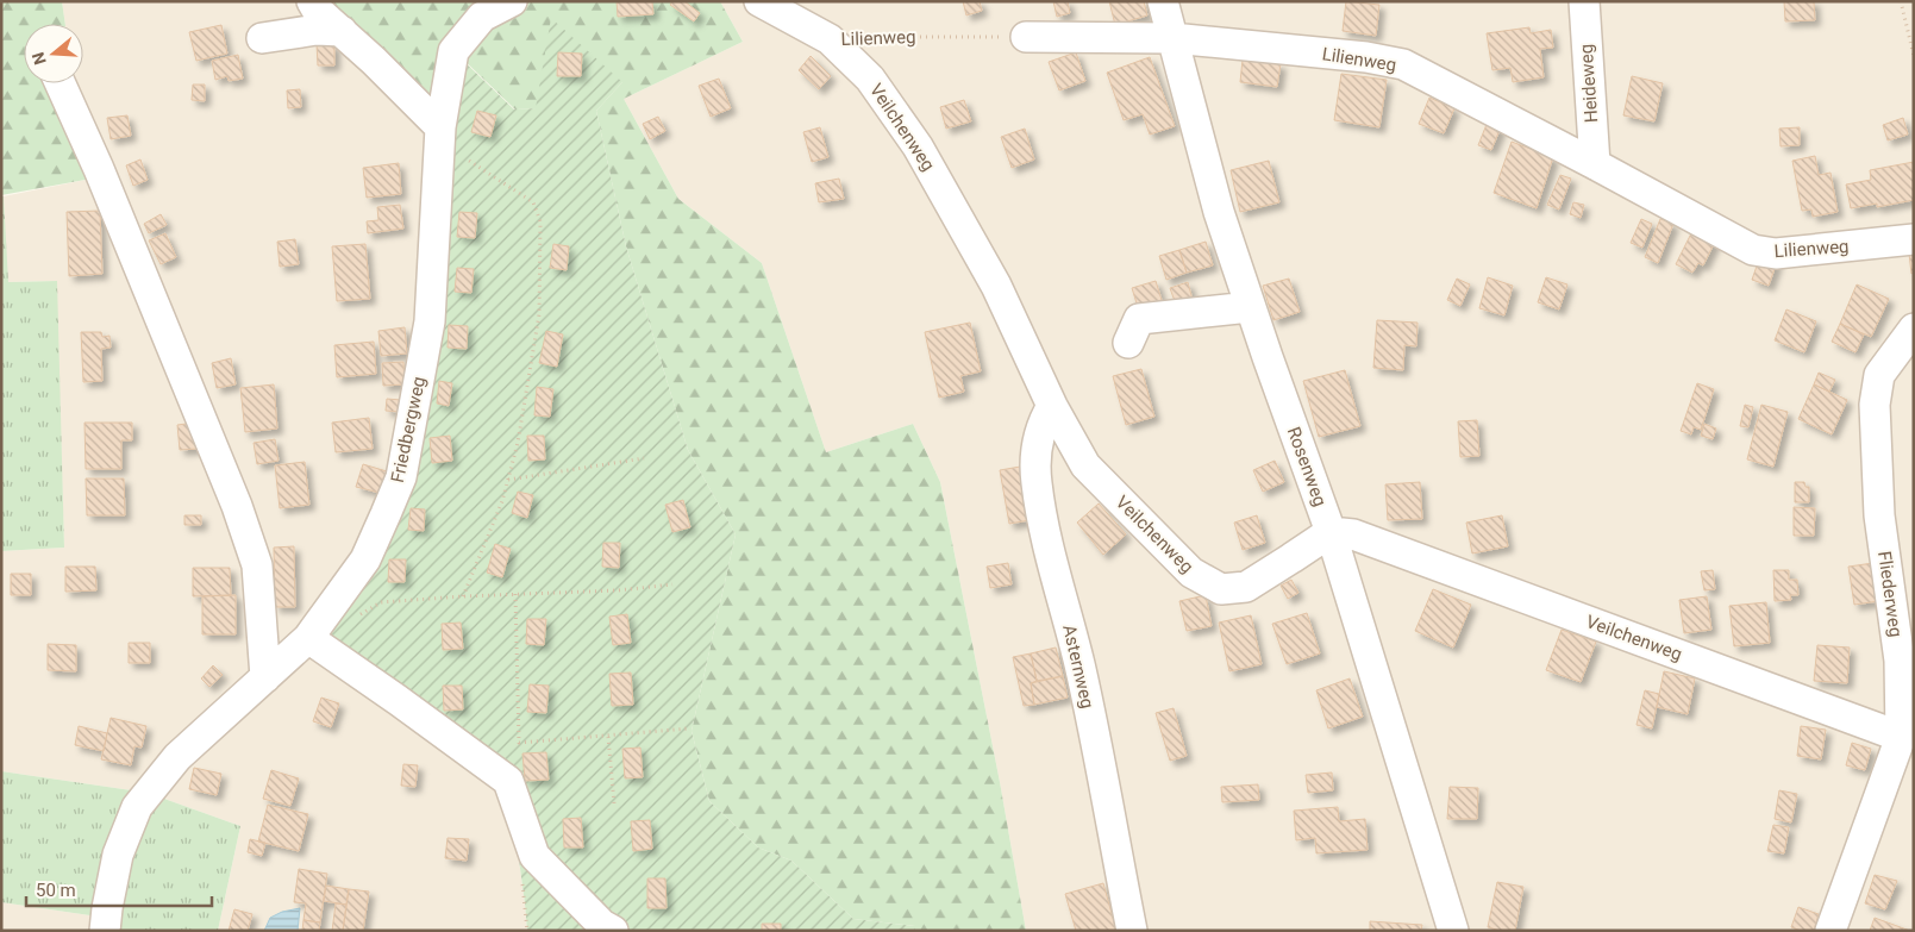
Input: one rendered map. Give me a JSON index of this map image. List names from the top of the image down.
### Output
{
  "streets": {
    "street": [
      "Lilienweg",
      "Heideweg",
      "Veilchenweg",
      "Friedbergweg",
      "Rosenweg",
      "Fliederweg",
      "Asternweg"
    ]
  },
  "crossings": [
    ["Lilienweg", "Heideweg"],
    ["Lilienweg", "Veilchenweg"],
    ["Lilienweg", "Rosenweg"],
    ["Veilchenweg", "Rosenweg"],
    ["Veilchenweg", "Fliederweg"],
    ["Veilchenweg", "Asternweg"]
  ],
  "scale_bar": "50 m",
  "north": "left"
}
